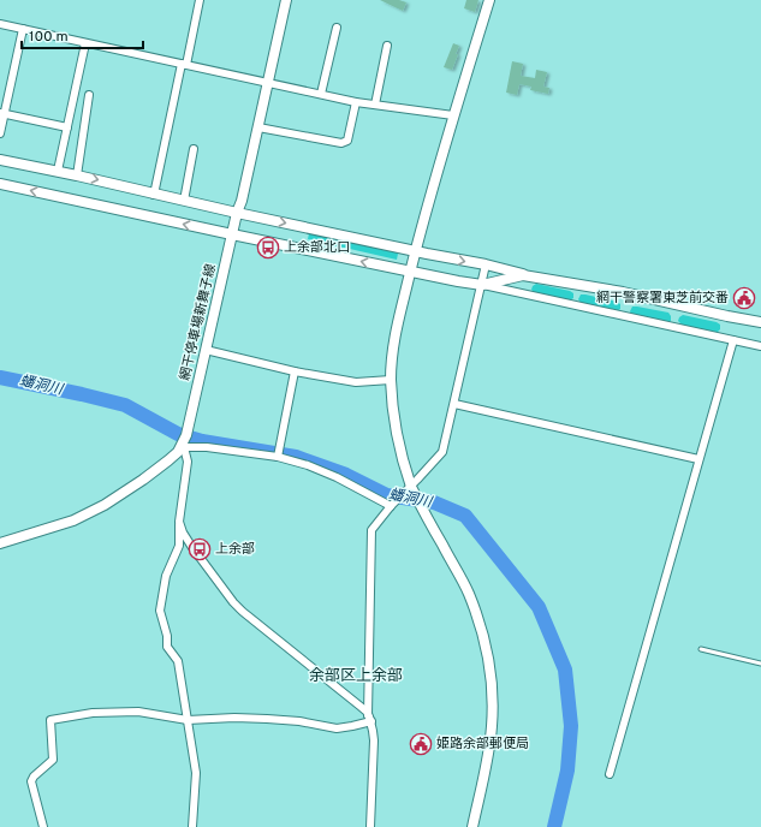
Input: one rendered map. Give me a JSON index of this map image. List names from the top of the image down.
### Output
{
  "streets": {
    "street": ["網干停車場新舞子線"]
  },
  "districts": ["余部区上余部"],
  "water": ["蟠洞川"],
  "places": {
    "bus stop": ["上余部北口", "上余部"],
    "public building": ["網干警察署東芝前交番", "姫路余部郵便局"]
  },
  "scale_bar": "100 m"
}
